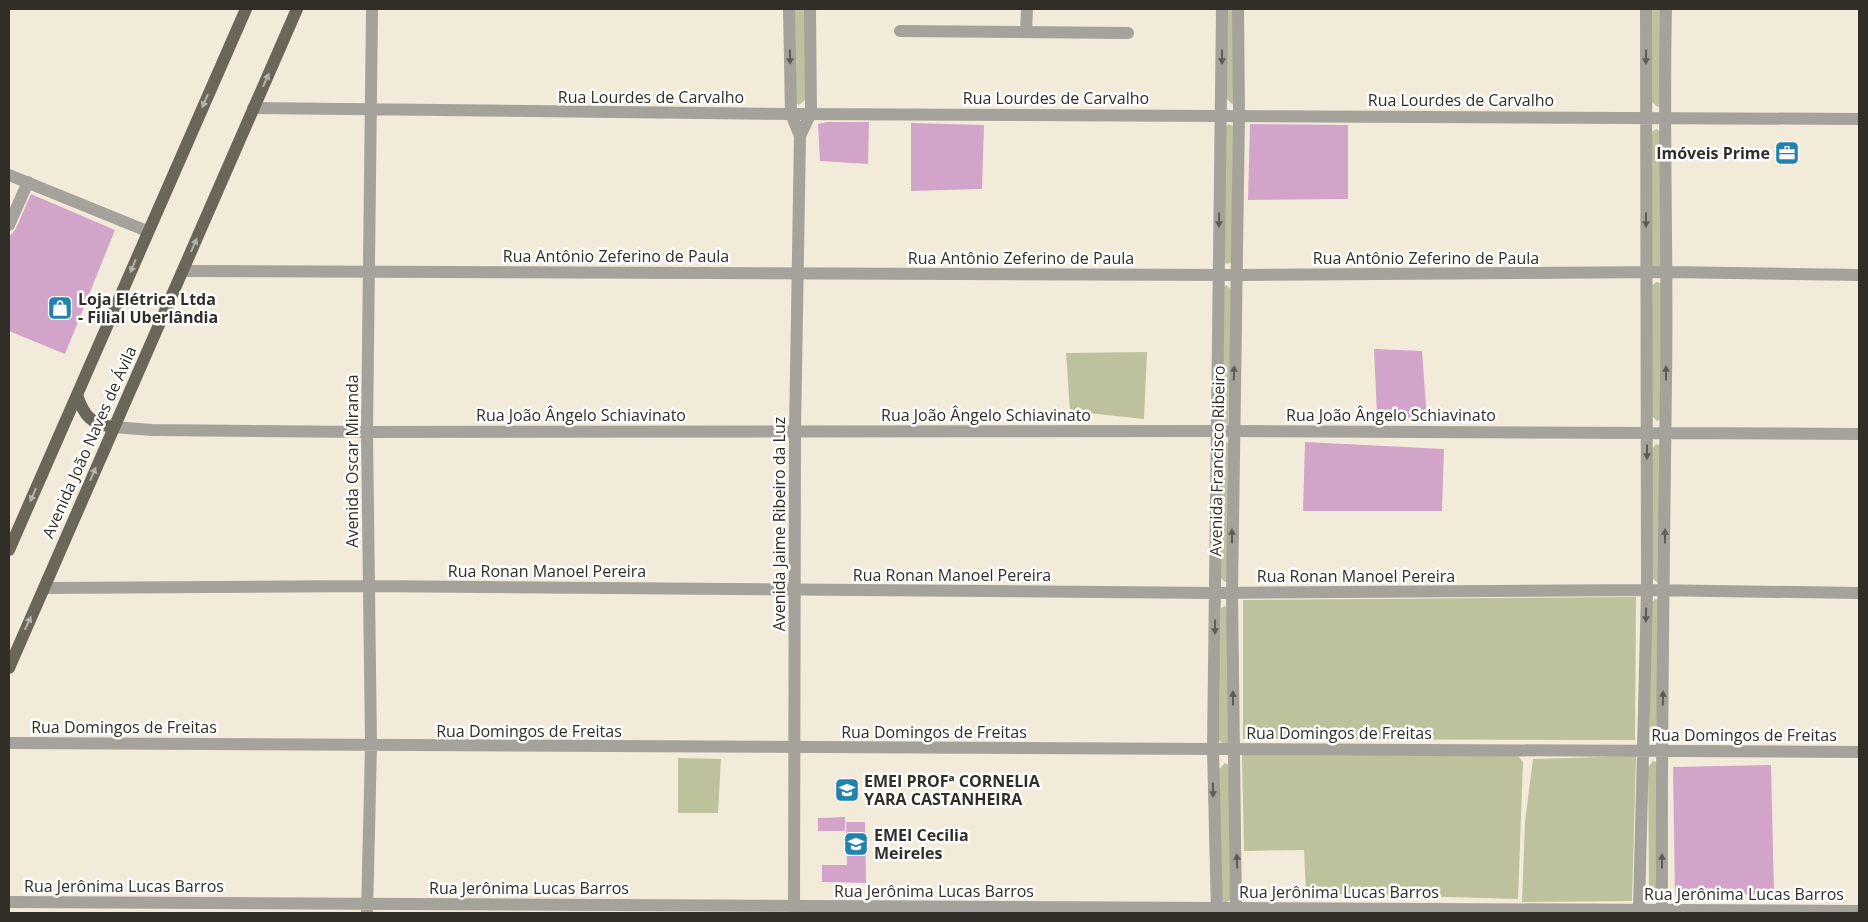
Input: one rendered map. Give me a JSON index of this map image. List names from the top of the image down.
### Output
{
  "streets": {
    "main road": ["Avenida João Naves de Ávila"],
    "street": [
      "Rua Lourdes de Carvalho",
      "Rua Antônio Zeferino de Paula",
      "Rua João Ângelo Schiavinato",
      "Avenida Oscar Miranda",
      "Avenida Francisco Ribeiro",
      "Avenida Jaime Ribeiro da Luz",
      "Rua Ronan Manoel Pereira",
      "Rua Domingos de Freitas",
      "Rua Jerônima Lucas Barros"
    ]
  },
  "crossings": [
    ["Rua Lourdes de Carvalho", "Avenida João Naves de Ávila"],
    ["Rua Lourdes de Carvalho", "Avenida Oscar Miranda"],
    ["Rua Lourdes de Carvalho", "Avenida Francisco Ribeiro"],
    ["Rua Lourdes de Carvalho", "Avenida Jaime Ribeiro da Luz"],
    ["Rua Antônio Zeferino de Paula", "Avenida João Naves de Ávila"],
    ["Rua Antônio Zeferino de Paula", "Avenida Oscar Miranda"],
    ["Rua Antônio Zeferino de Paula", "Avenida Francisco Ribeiro"],
    ["Rua Antônio Zeferino de Paula", "Avenida Jaime Ribeiro da Luz"],
    ["Rua João Ângelo Schiavinato", "Avenida João Naves de Ávila"],
    ["Rua João Ângelo Schiavinato", "Avenida Oscar Miranda"],
    ["Rua João Ângelo Schiavinato", "Avenida Francisco Ribeiro"],
    ["Rua João Ângelo Schiavinato", "Avenida Jaime Ribeiro da Luz"],
    ["Avenida João Naves de Ávila", "Rua Ronan Manoel Pereira"],
    ["Avenida Oscar Miranda", "Rua Ronan Manoel Pereira"],
    ["Avenida Oscar Miranda", "Rua Domingos de Freitas"],
    ["Avenida Oscar Miranda", "Rua Jerônima Lucas Barros"],
    ["Avenida Francisco Ribeiro", "Rua Ronan Manoel Pereira"],
    ["Avenida Francisco Ribeiro", "Rua Domingos de Freitas"],
    ["Avenida Francisco Ribeiro", "Rua Jerônima Lucas Barros"],
    ["Avenida Jaime Ribeiro da Luz", "Rua Ronan Manoel Pereira"],
    ["Avenida Jaime Ribeiro da Luz", "Rua Domingos de Freitas"],
    ["Avenida Jaime Ribeiro da Luz", "Rua Jerônima Lucas Barros"]
  ],
  "places": {
    "office": ["Imóveis Prime"],
    "shop": ["Loja Elétrica Ltda - Filial Uberlândia"],
    "school or university": ["EMEI PROFª CORNELIA YARA CASTANHEIRA", "EMEI Cecilia Meireles"]
  }
}
